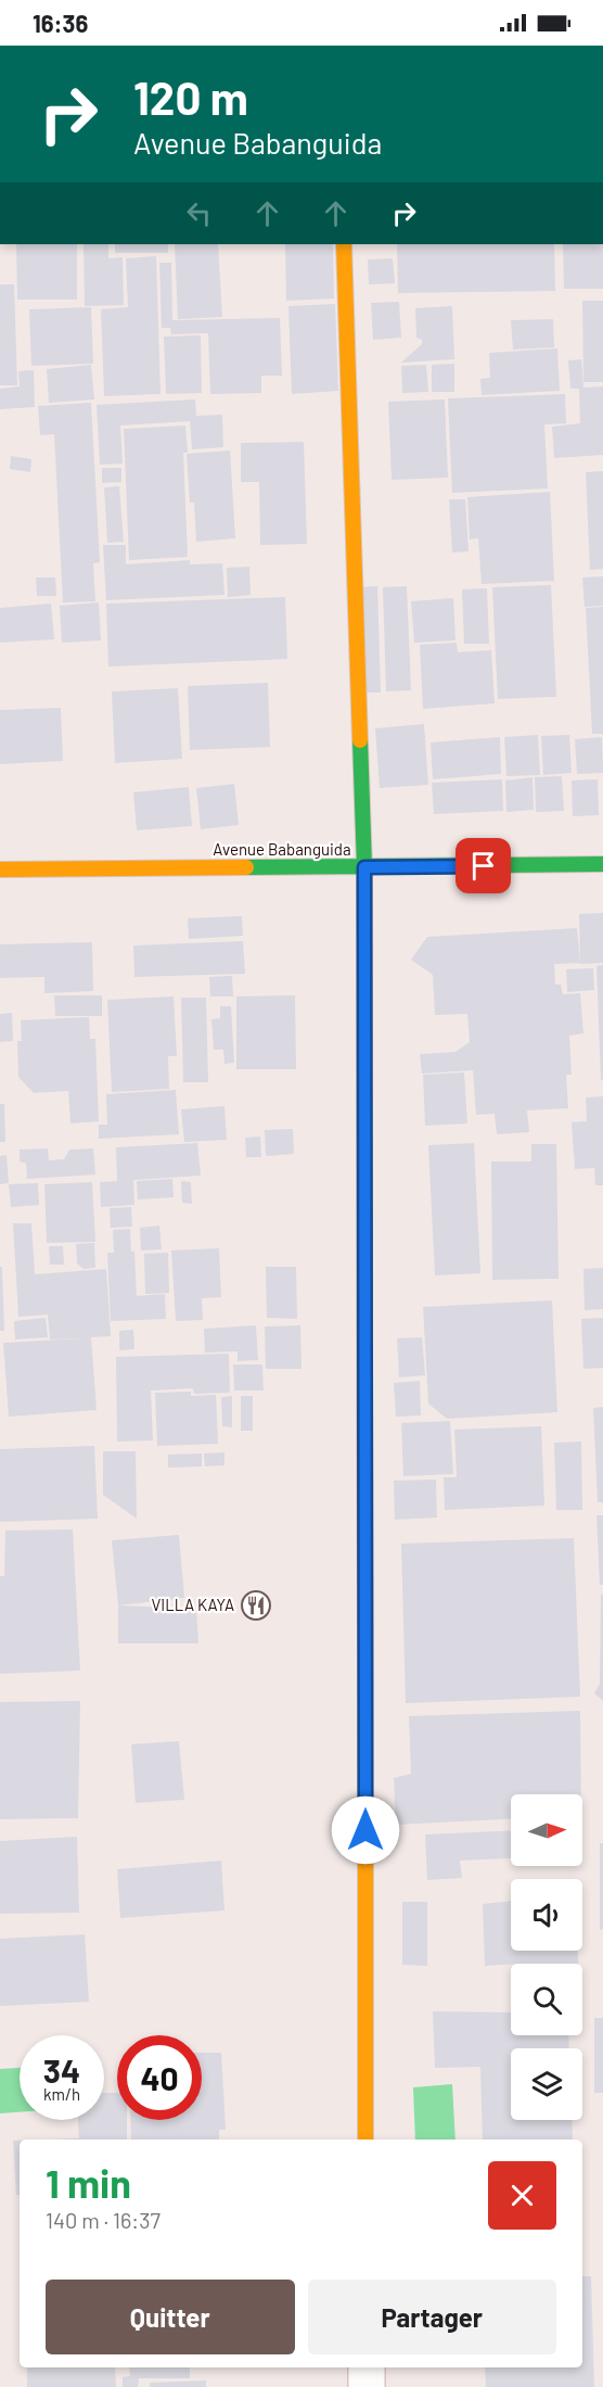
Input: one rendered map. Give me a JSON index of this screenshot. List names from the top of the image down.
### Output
{
  "streets": {
    "street": ["Avenue Babanguida"]
  },
  "places": {
    "restaurant": ["VILLA KAYA"]
  },
  "north": "right",
  "page": {
    "status": "16:36",
    "turn": ["120 m", "Avenue Babanguida"],
    "speed": "34 km/h",
    "limit": "40",
    "heading": ["1 min", "140 m · 16:37"],
    "buttons": ["Quitter", "Partager"]
  }
}
